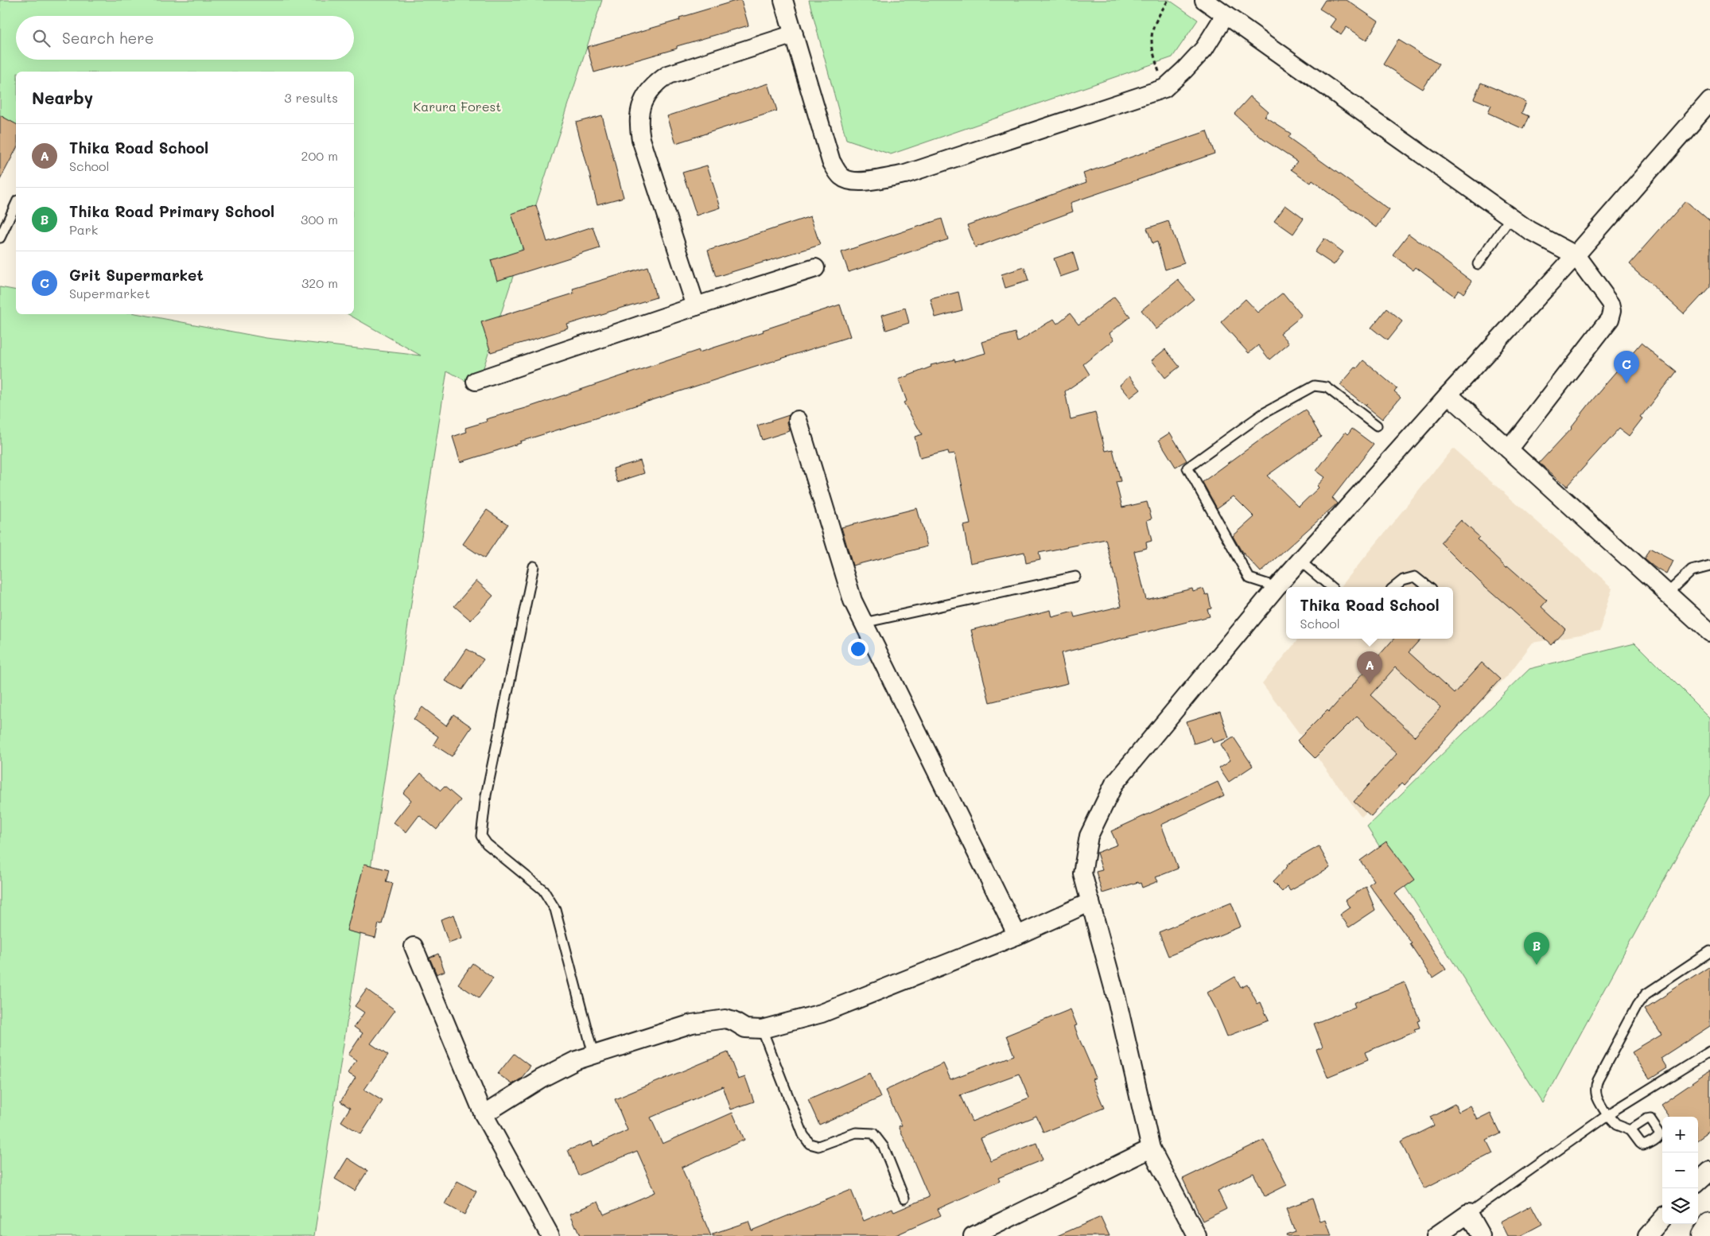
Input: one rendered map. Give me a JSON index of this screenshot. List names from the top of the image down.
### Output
{
  "parks": ["Karura Forest"],
  "page": {
    "search": "Search here",
    "heading": ["Nearby", "3 results"],
    "list": [
      {
        "mark": "A",
        "name": "Thika Road School",
        "note": "School",
        "value": "200 m"
      },
      {
        "mark": "B",
        "name": "Thika Road Primary School",
        "note": "Park",
        "value": "300 m"
      },
      {
        "mark": "C",
        "name": "Grit Supermarket",
        "note": "Supermarket",
        "value": "320 m"
      }
    ],
    "pins": ["C", "A", "B"],
    "popup": ["Thika Road School", "School"],
    "map_buttons": ["+", "−"]
  }
}
